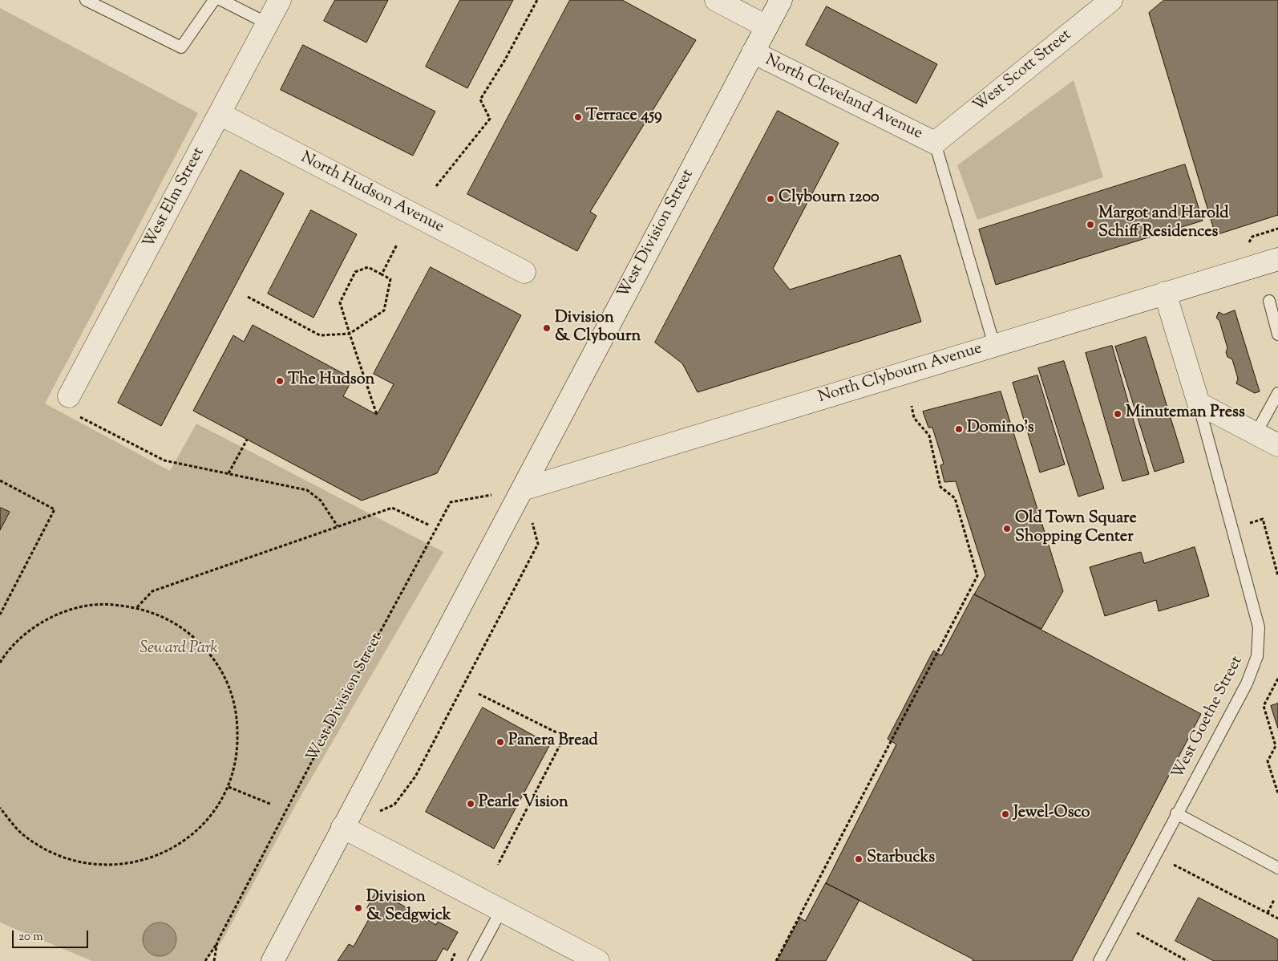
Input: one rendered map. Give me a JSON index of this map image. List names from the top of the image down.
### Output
{
  "streets": {
    "main road": [
      "West Scott Street",
      "North Cleveland Avenue",
      "North Hudson Avenue",
      "West Elm Street",
      "West Division Street",
      "North Clybourn Avenue"
    ],
    "lane": ["West Goethe Street"]
  },
  "crossings": [
    ["West Scott Street", "North Cleveland Avenue"],
    ["North Cleveland Avenue", "West Division Street"],
    ["North Hudson Avenue", "West Elm Street"],
    ["West Division Street", "North Clybourn Avenue"]
  ],
  "parks": ["Seward Park"],
  "places": [
    "Terrace 459",
    "Clybourn 1200",
    "Margot and Harold Schiff Residences",
    "Division & Clybourn",
    "The Hudson",
    "Minuteman Press",
    "Domino's",
    "Old Town Square Shopping Center",
    "Panera Bread",
    "Pearle Vision",
    "Jewel-Osco",
    "Starbucks",
    "Division & Sedgwick"
  ],
  "scale_bar": "20 m"
}
